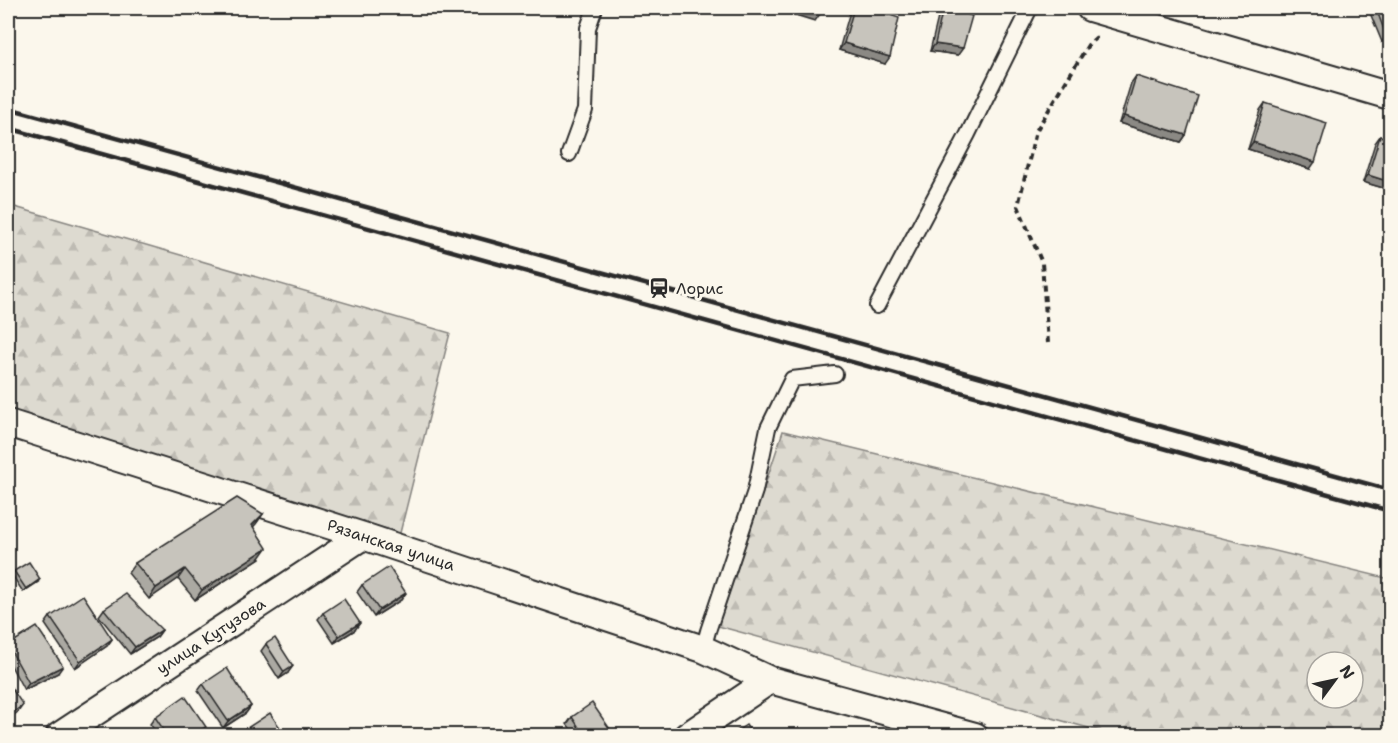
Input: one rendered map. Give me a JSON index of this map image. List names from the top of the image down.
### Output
{
  "streets": {
    "street": ["Рязанская улица", "улица Кутузова"]
  },
  "crossings": [
    ["Рязанская улица", "улица Кутузова"]
  ],
  "places": {
    "station": ["Лорис"]
  },
  "north": "top right"
}
